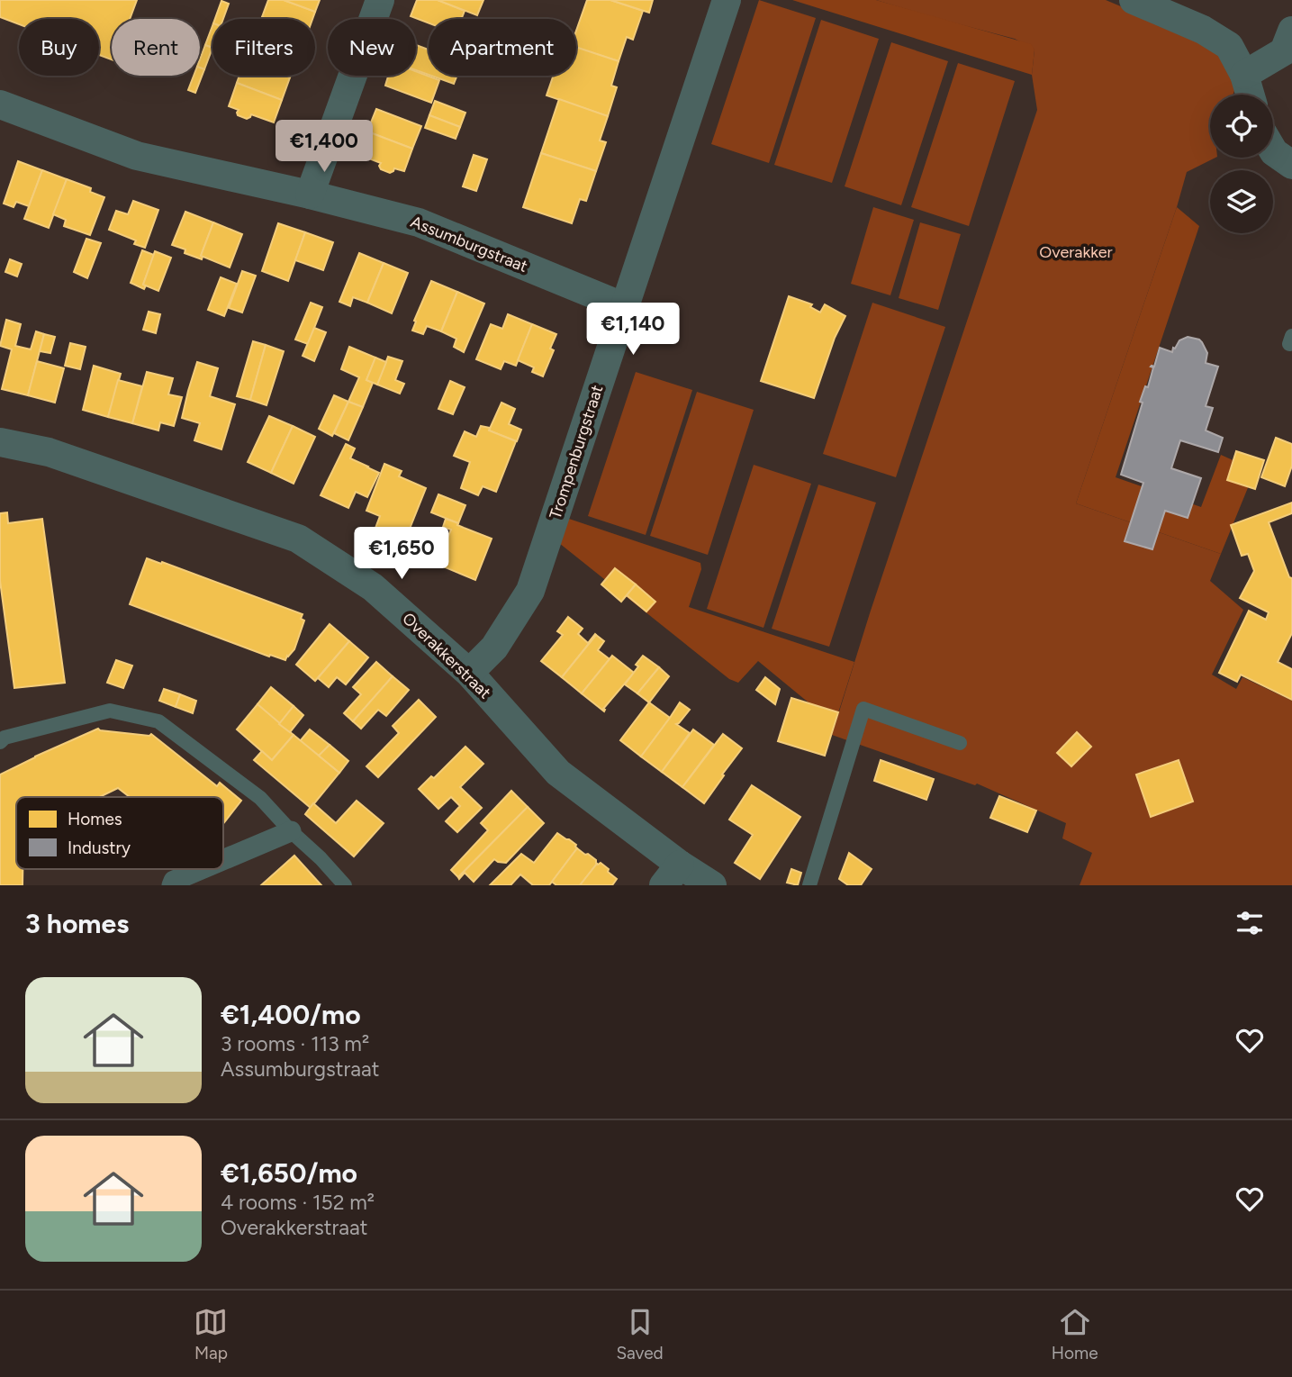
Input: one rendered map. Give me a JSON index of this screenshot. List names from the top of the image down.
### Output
{
  "streets": {
    "street": ["Assumburgstraat", "Trompenburgstraat", "Overakkerstraat"]
  },
  "crossings": [
    ["Assumburgstraat", "Trompenburgstraat"],
    ["Trompenburgstraat", "Overakkerstraat"]
  ],
  "parks": ["Overakker"],
  "legend": ["Homes", "Industry"],
  "page": {
    "chip": [
      "Buy",
      "Rent",
      "Filters",
      "New",
      "Apartment"
    ],
    "price": ["€1,400", "€1,140", "€1,650"],
    "heading": "3 homes",
    "list": [
      {
        "name": "€1,400/mo",
        "note": "3 rooms · 113 m² · Assumburgstraat"
      },
      {
        "name": "€1,650/mo",
        "note": "4 rooms · 152 m² · Overakkerstraat"
      }
    ],
    "tabs": ["Map", "Saved", "Home"]
  }
}
